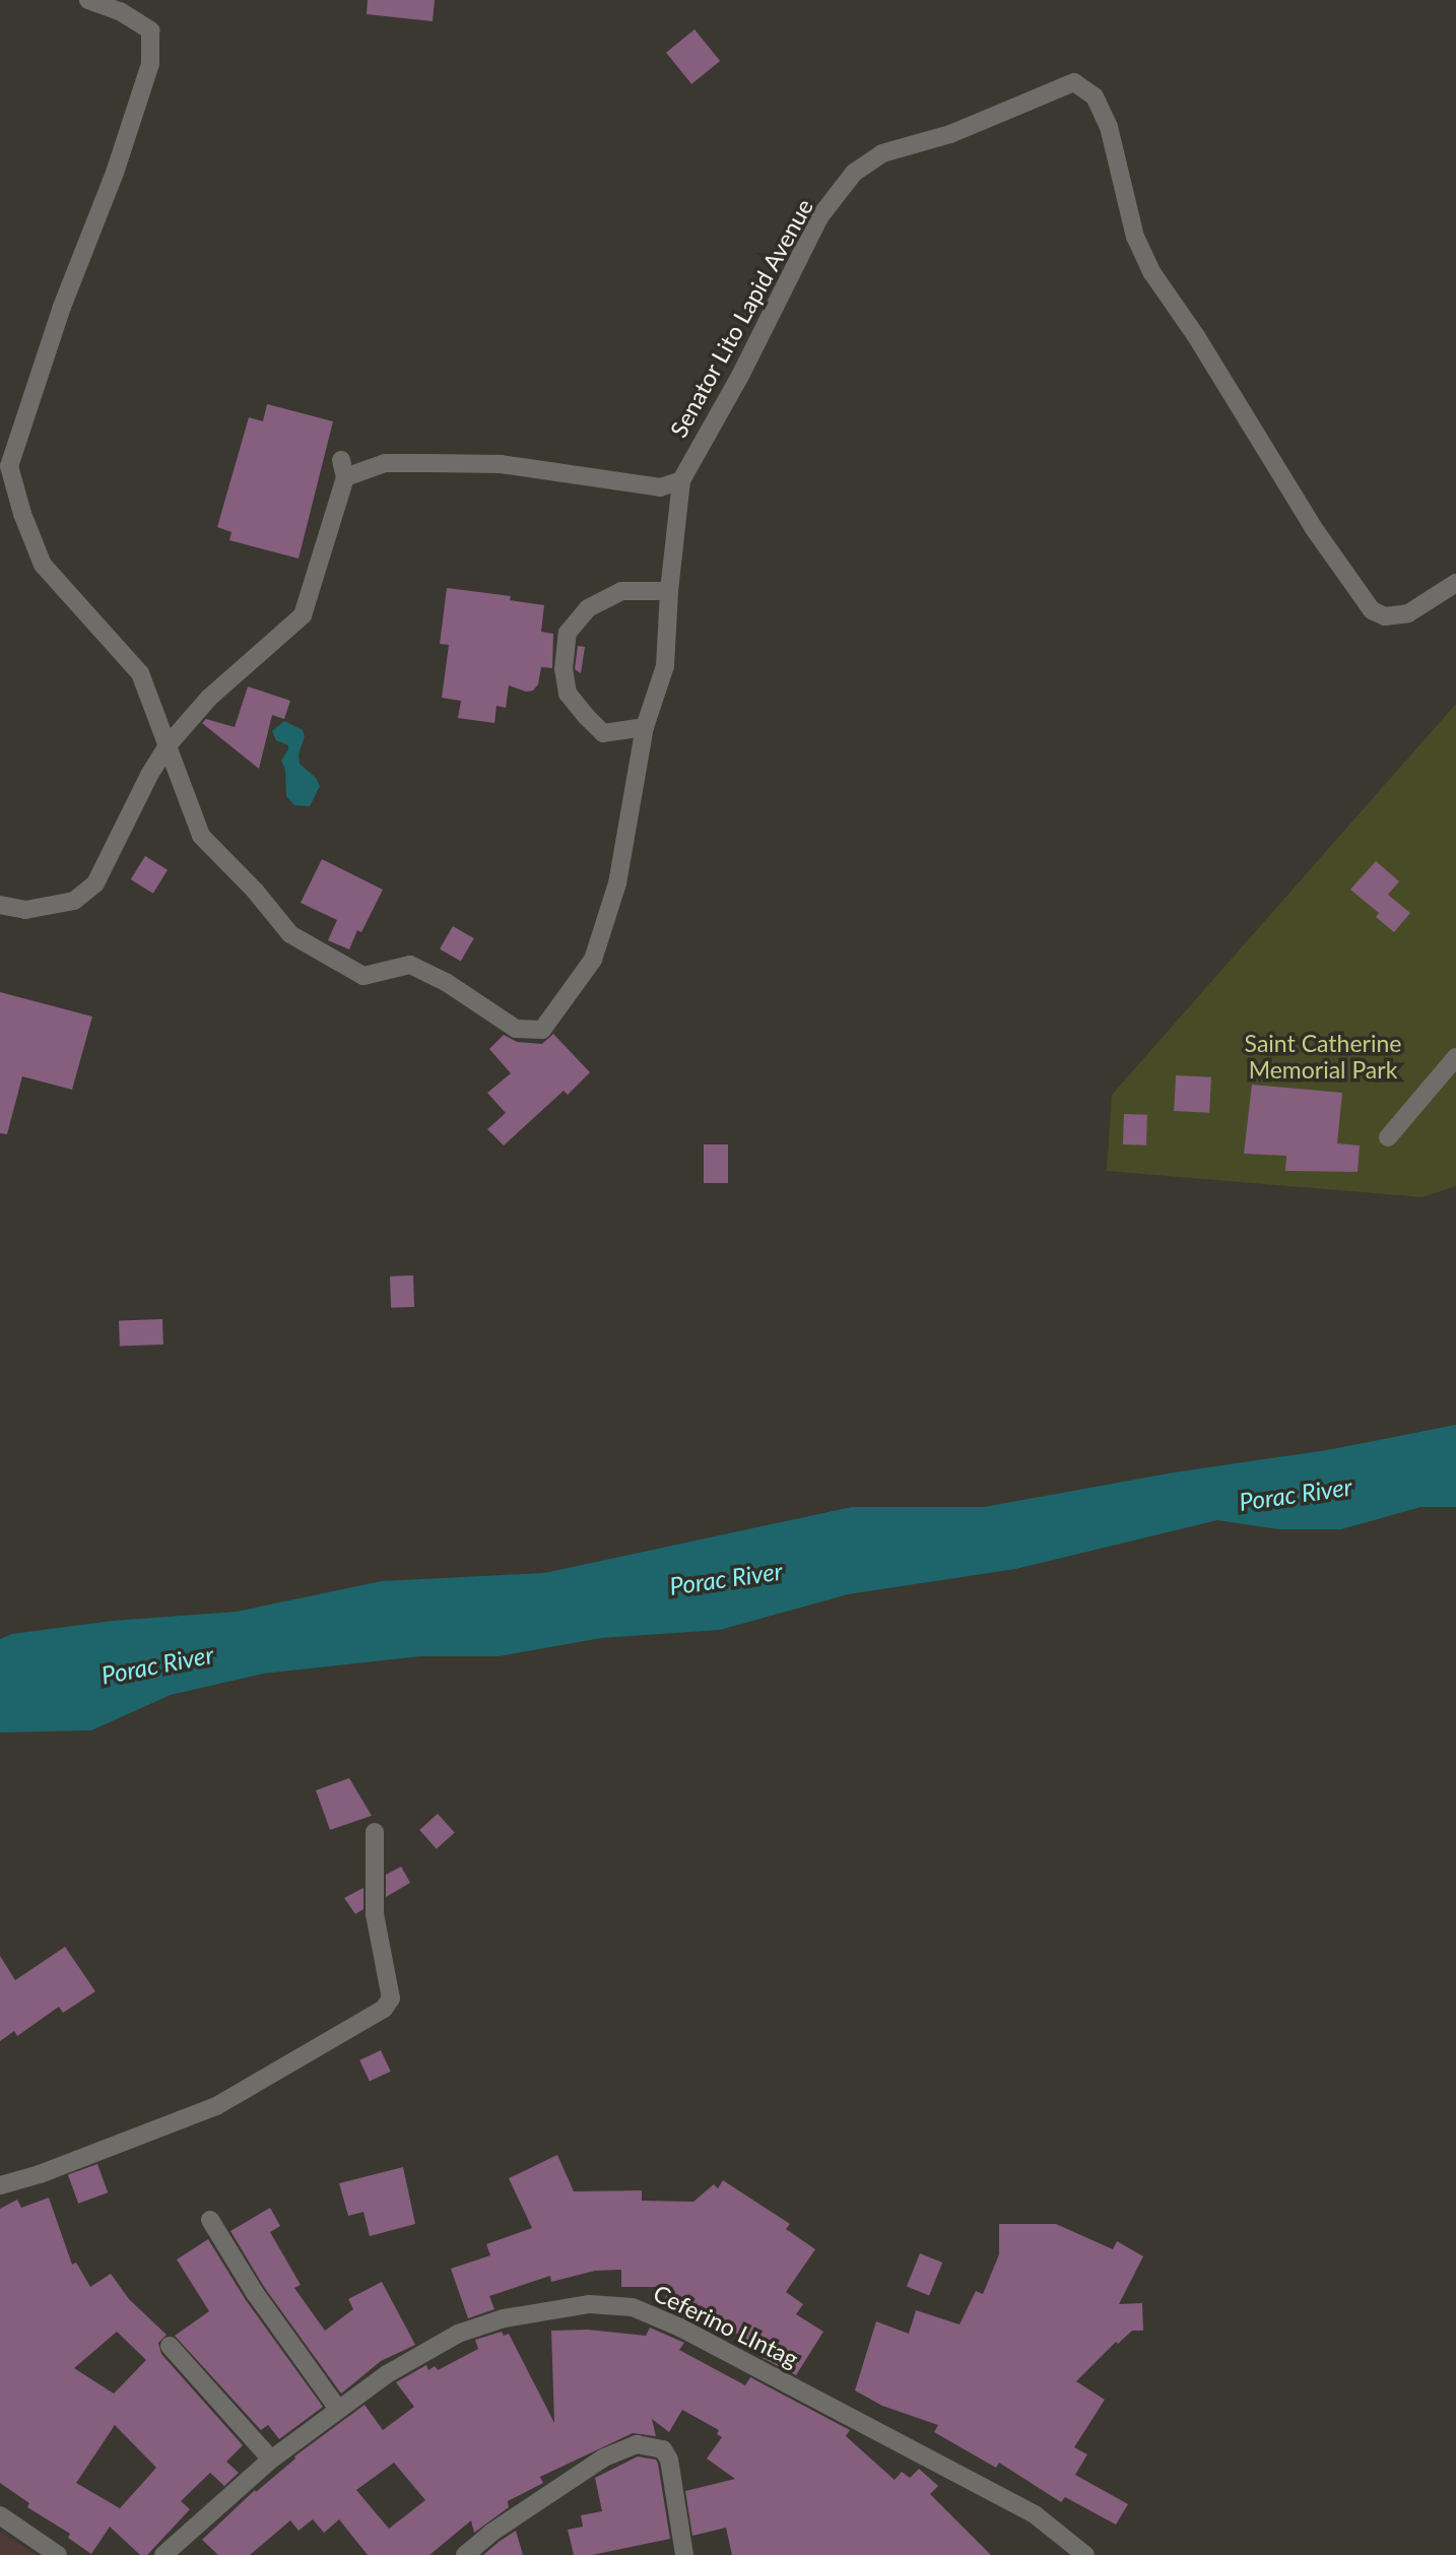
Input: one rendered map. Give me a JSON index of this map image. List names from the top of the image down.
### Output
{
  "streets": {
    "street": ["Senator Lito Lapid Avenue", "Ceferino LIntag"]
  },
  "water": ["Porac River"],
  "parks": ["Saint Catherine Memorial Park"]
}
